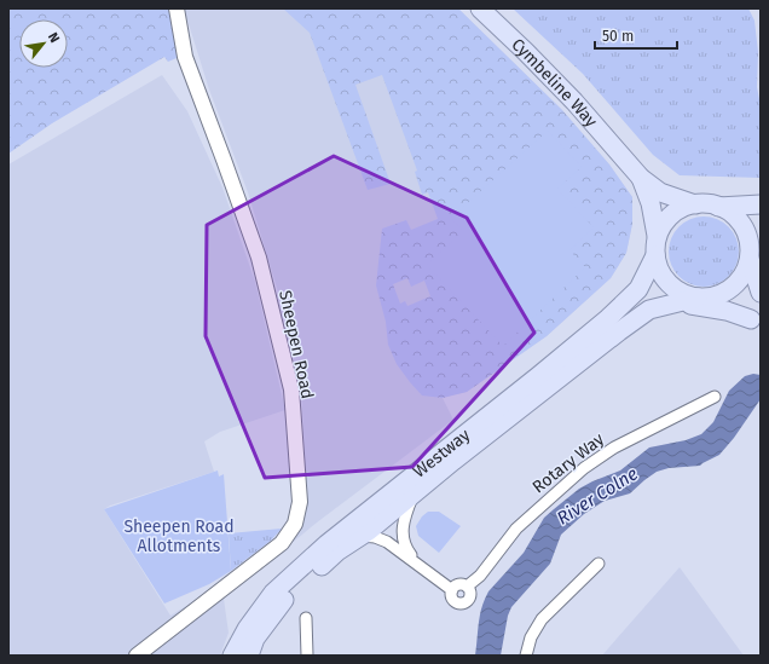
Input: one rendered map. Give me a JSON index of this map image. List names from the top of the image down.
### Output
{
  "streets": {
    "main road": ["Cymbeline Way", "Westway"],
    "street": ["Sheepen Road", "Rotary Way"]
  },
  "water": ["River Colne"],
  "parks": ["Sheepen Road Allotments"],
  "scale_bar": "50 m",
  "north": "top right"
}
